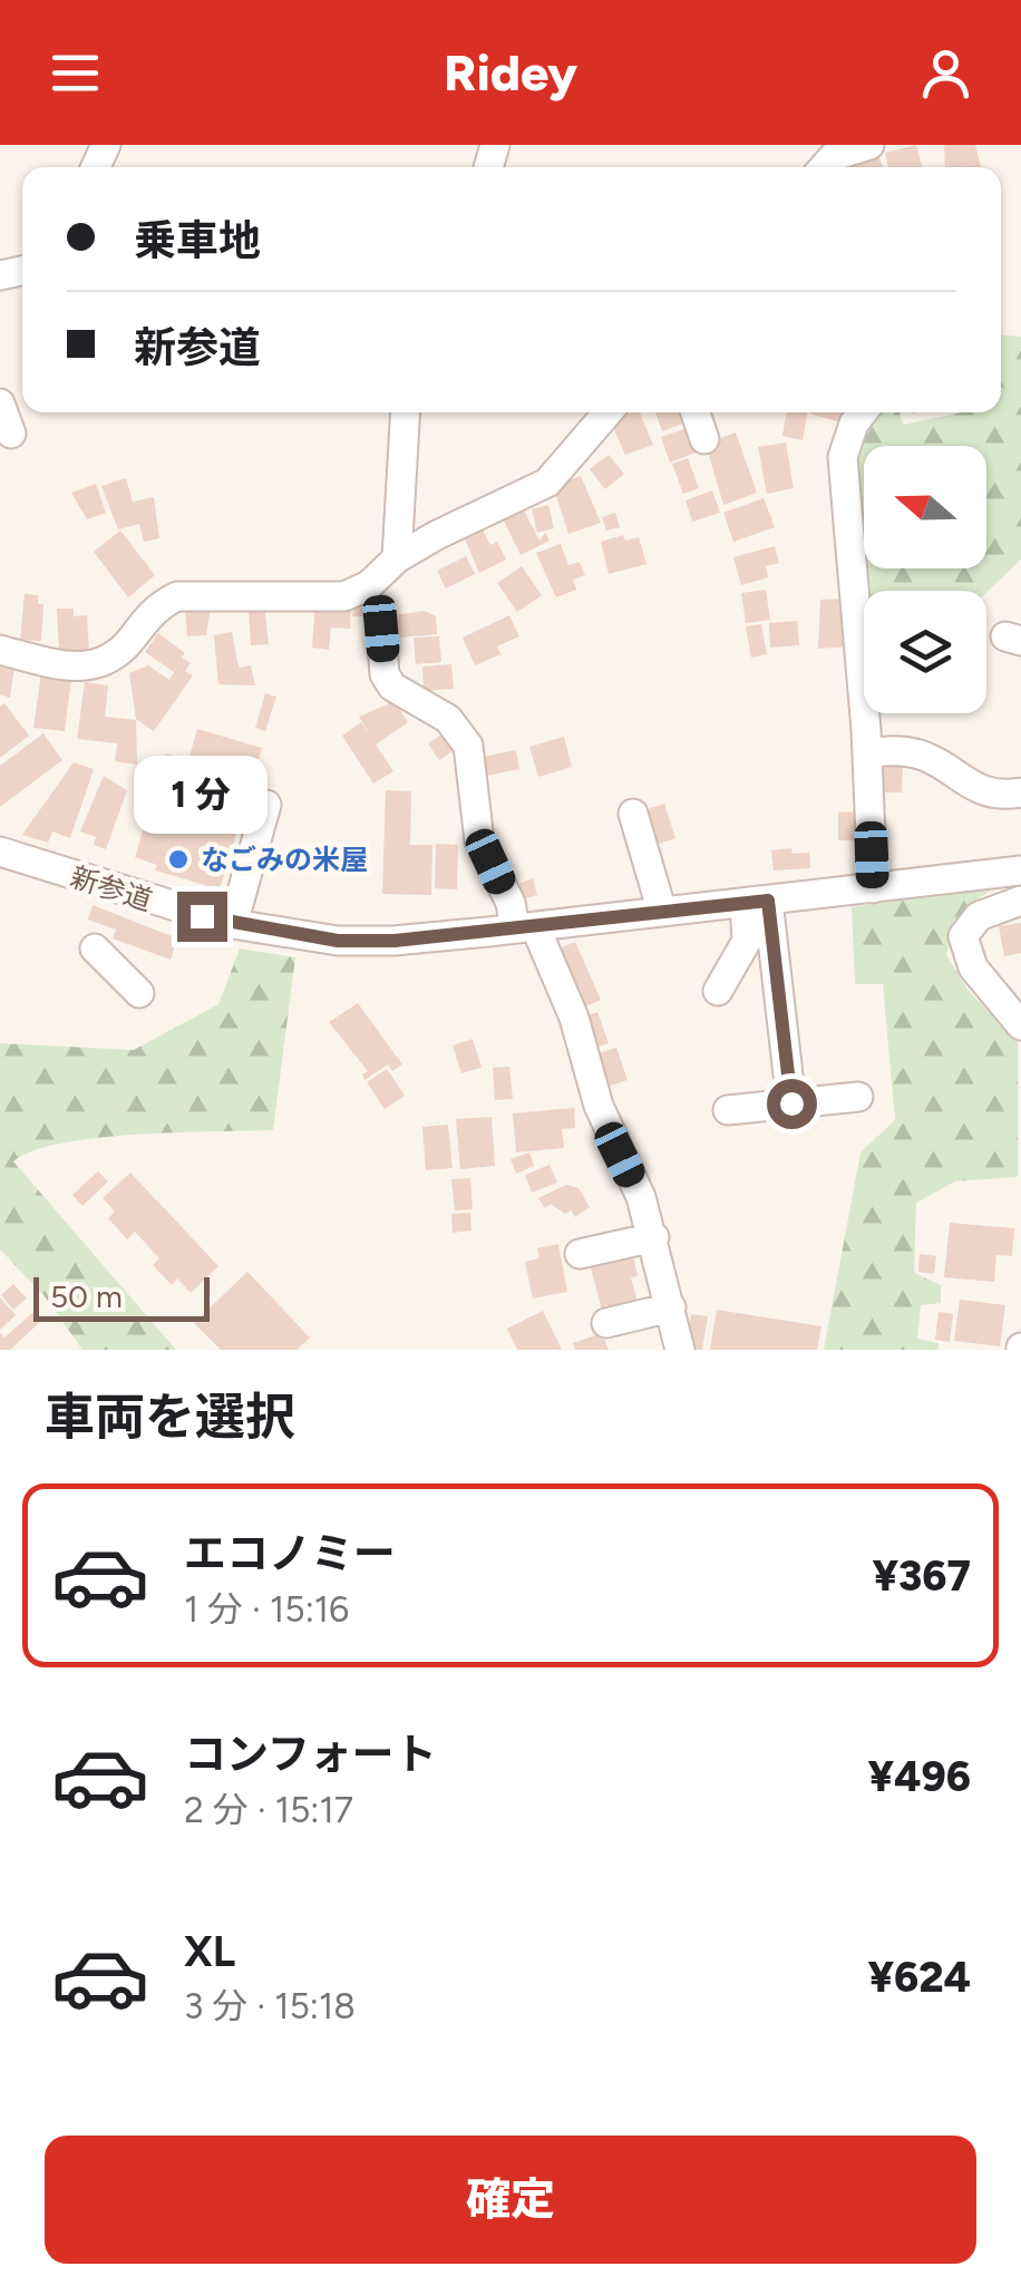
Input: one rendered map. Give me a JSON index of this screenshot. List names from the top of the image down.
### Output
{
  "streets": {
    "street": ["新参道"]
  },
  "places": ["なごみの米屋"],
  "scale_bar": "50 m",
  "north": "left",
  "page": {
    "header": "Ridey",
    "banner": ["乗車地", "新参道"],
    "bubble": "1 分",
    "scale": "50 m",
    "heading": "車両を選択",
    "list": [
      {
        "name": "エコノミー",
        "note": "1 分 · 15:16",
        "value": "¥367"
      },
      {
        "name": "コンフォート",
        "note": "2 分 · 15:17",
        "value": "¥496"
      },
      {
        "name": "XL",
        "note": "3 分 · 15:18",
        "value": "¥624"
      }
    ],
    "buttons": "確定"
  }
}
